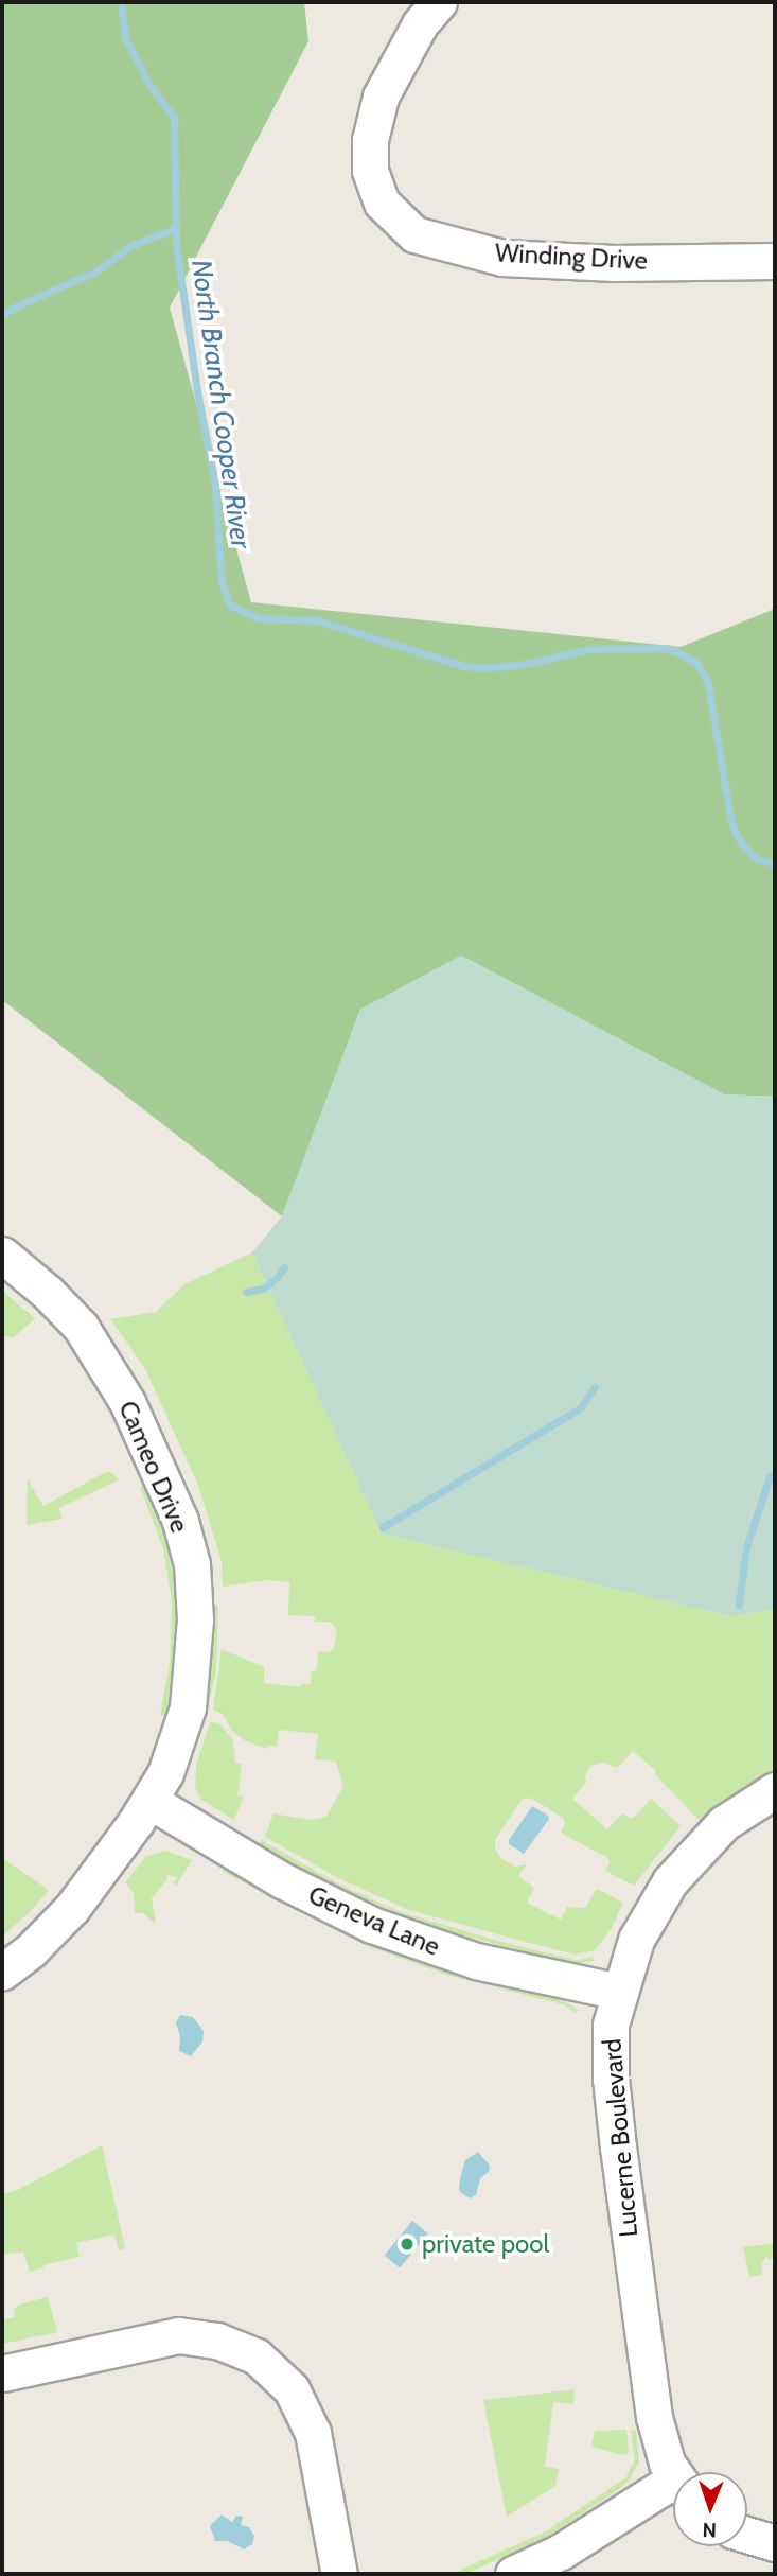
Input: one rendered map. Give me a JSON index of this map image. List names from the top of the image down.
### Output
{
  "streets": {
    "street": [
      "Winding Drive",
      "Cameo Drive",
      "Geneva Lane",
      "Lucerne Boulevard"
    ]
  },
  "crossings": [
    ["Cameo Drive", "Geneva Lane"],
    ["Geneva Lane", "Lucerne Boulevard"]
  ],
  "water": ["North Branch Cooper River"],
  "places": ["private pool"],
  "north": "bottom"
}
